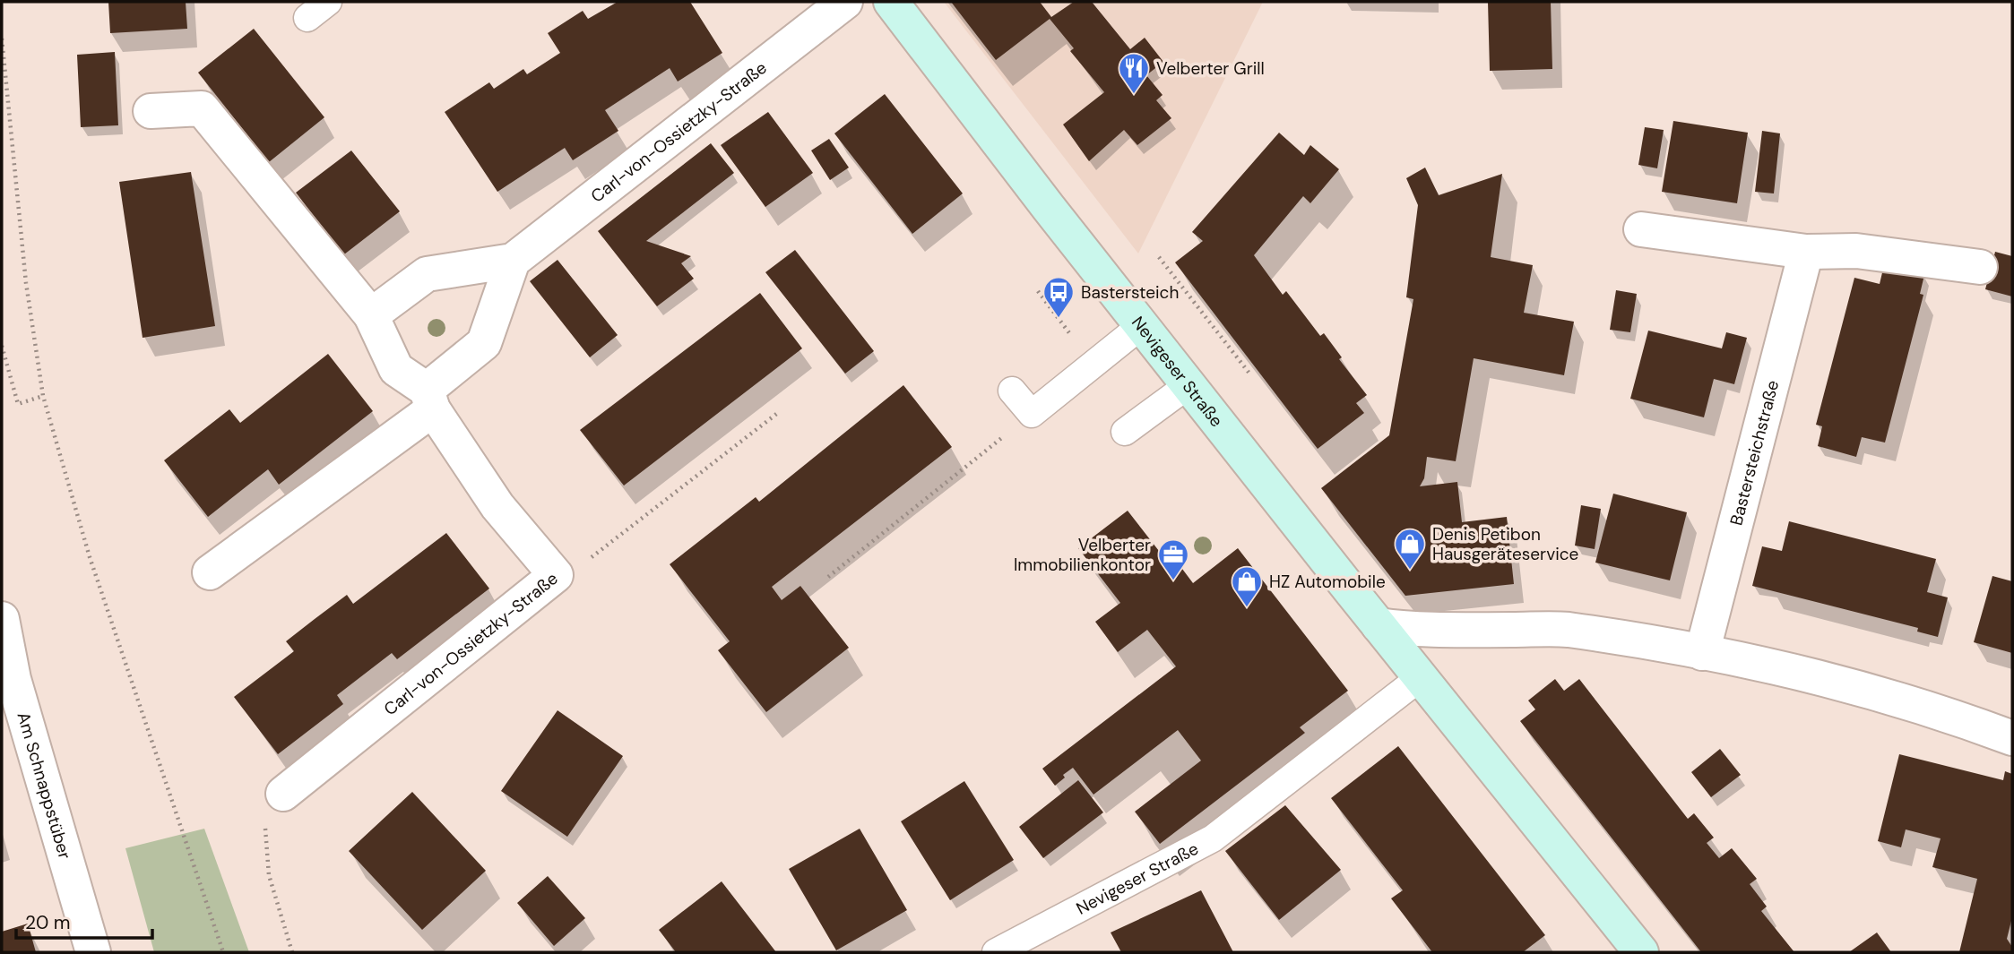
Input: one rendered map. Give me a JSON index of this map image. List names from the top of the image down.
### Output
{
  "streets": {
    "main road": ["Nevigeser Straße"],
    "street": ["Carl-von-Ossietzky-Straße", "Bastersteichstraße", "Am Schnappstüber"]
  },
  "places": {
    "restaurant": ["Velberter Grill"],
    "bus stop": ["Bastersteich"],
    "shop": ["Denis Petibon Hausgeräteservice", "HZ Automobile"],
    "office": ["Velberter Immobilienkontor"]
  },
  "scale_bar": "20 m"
}
